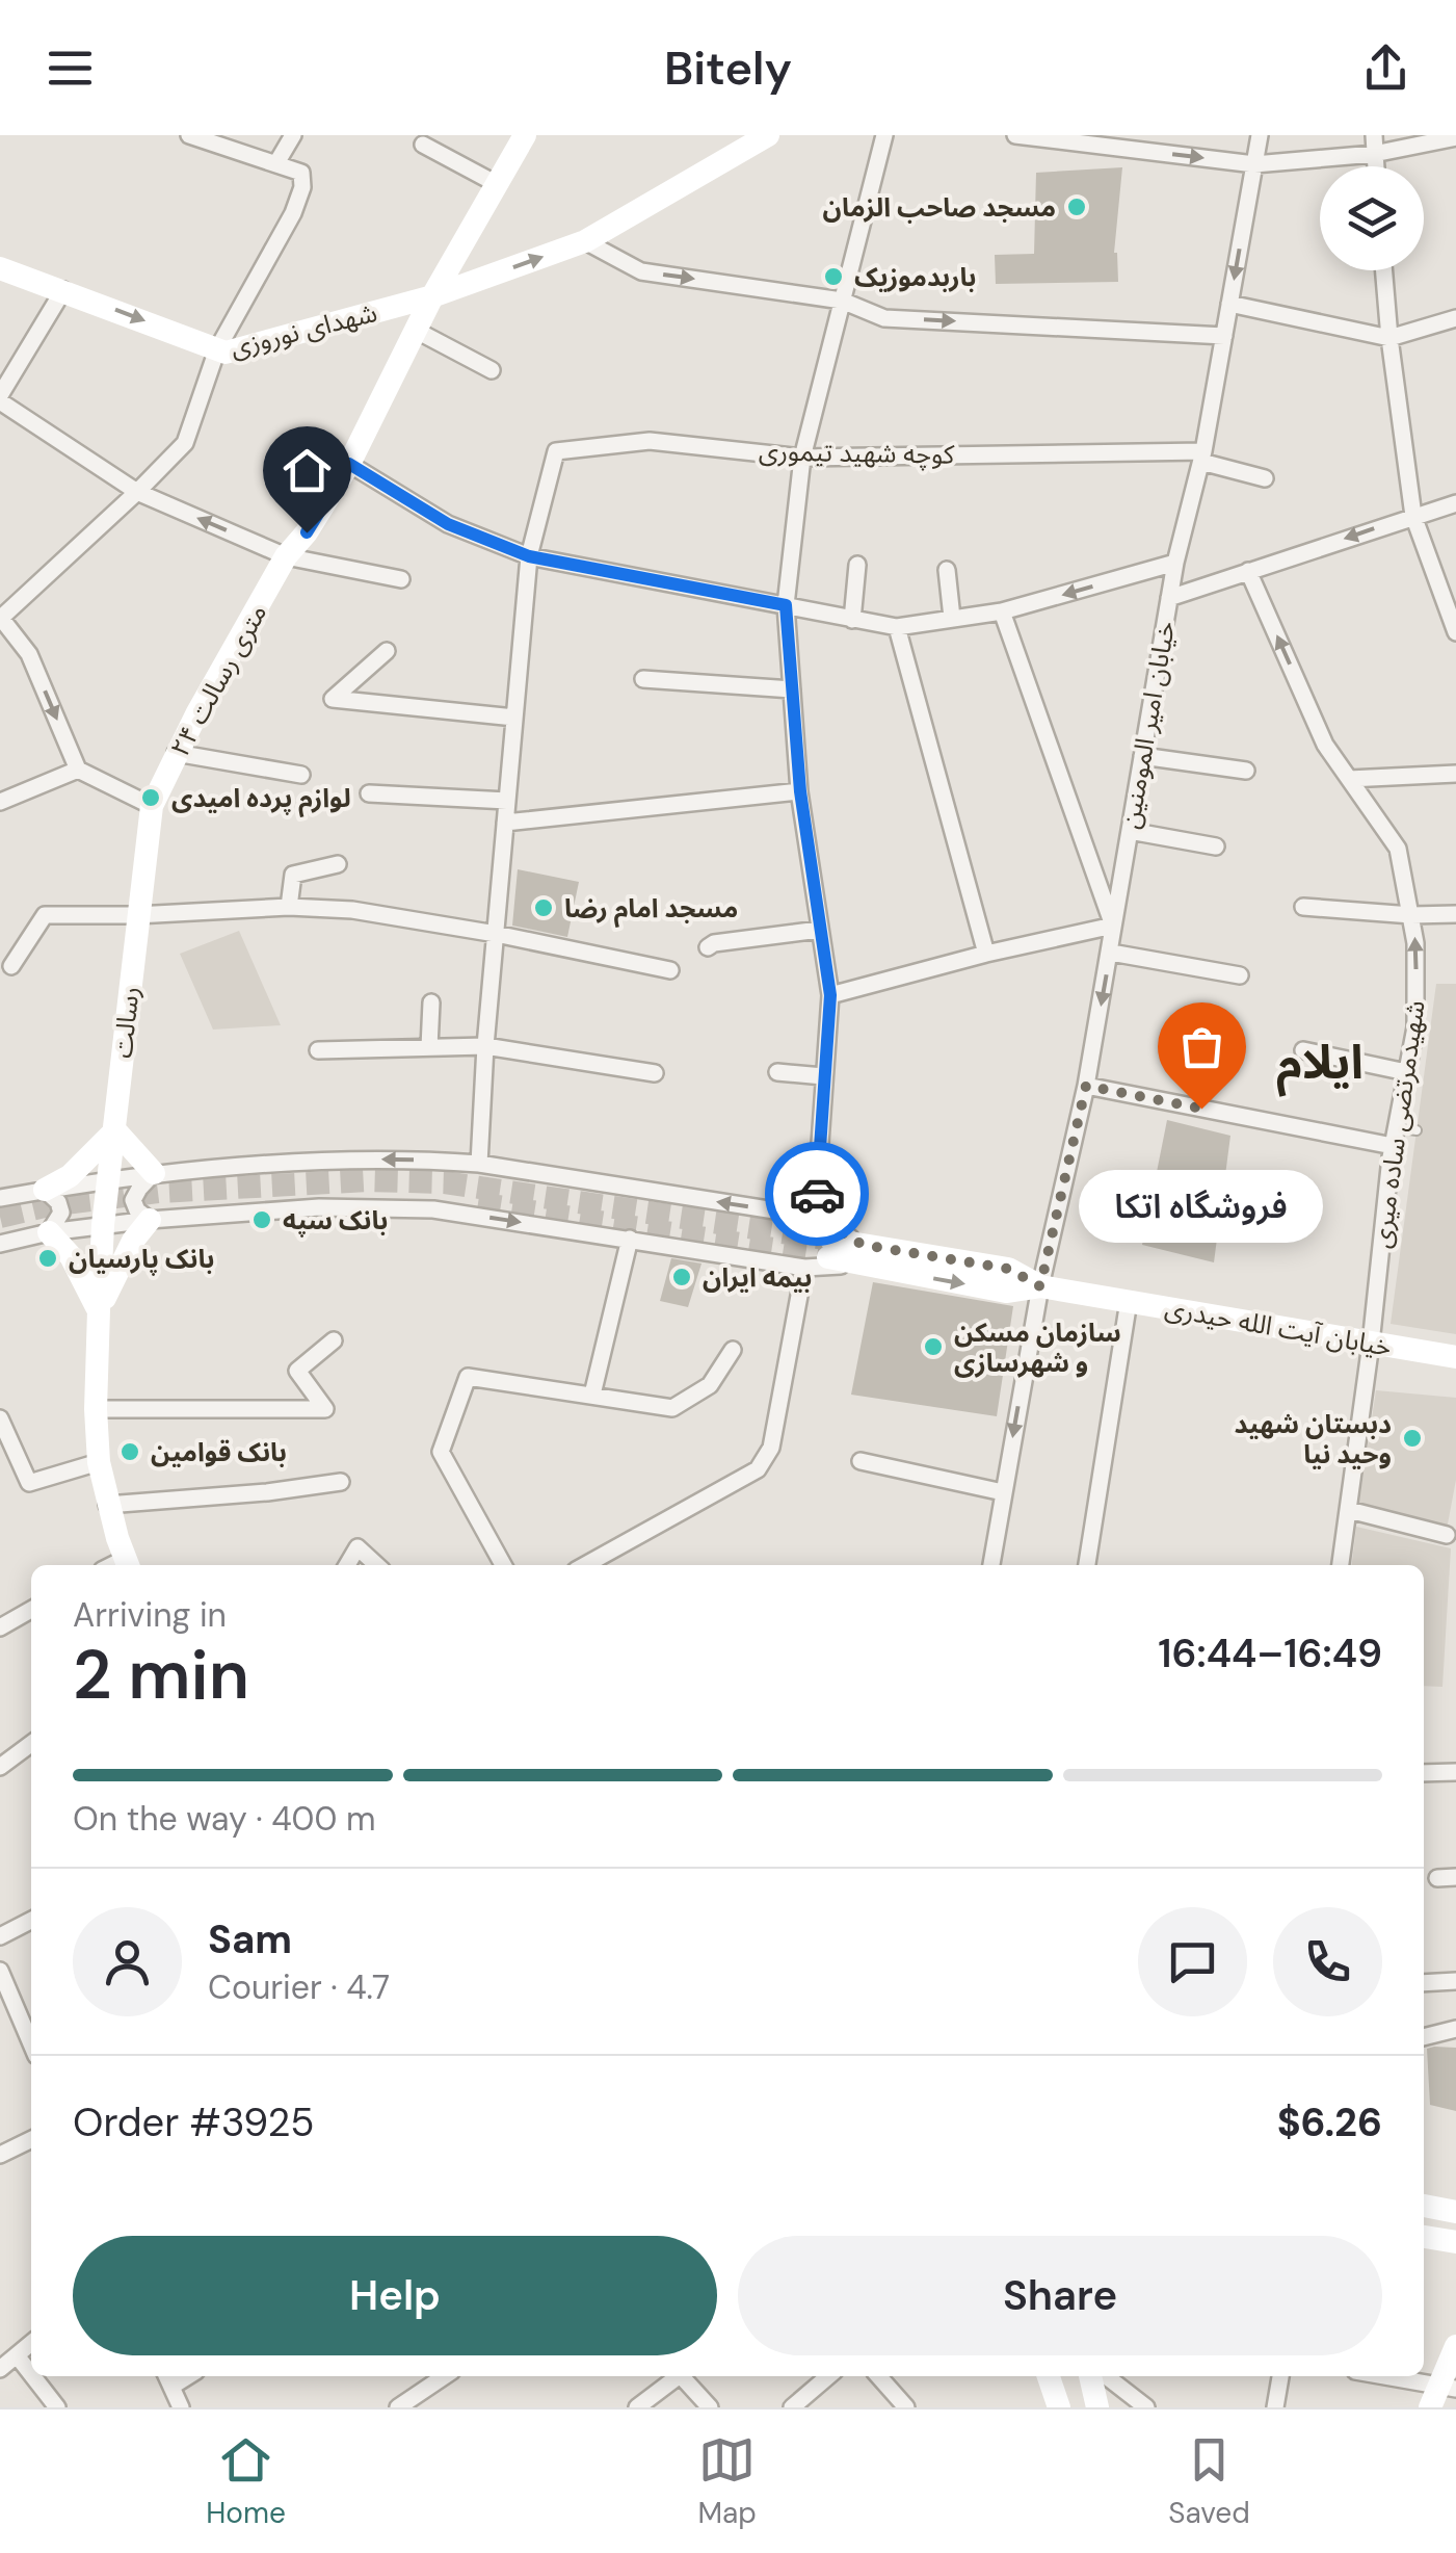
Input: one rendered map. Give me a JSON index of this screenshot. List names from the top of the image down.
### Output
{
  "streets": {
    "main road": [
      "شهدای نوروزی",
      "۲۴ متری رسالت",
      "رسالت",
      "خیابان آیت الله حیدری"
    ],
    "street": ["کوچه شهید تیموری", "خیابان امیر المومنین", "شهیدمرتضی ساده میری"]
  },
  "crossings": [
    ["شهدای نوروزی", "۲۴ متری رسالت"],
    ["کوچه شهید تیموری", "خیابان امیر المومنین"],
    ["۲۴ متری رسالت", "رسالت"],
    ["خیابان امیر المومنین", "خیابان آیت الله حیدری"],
    ["شهیدمرتضی ساده میری", "خیابان آیت الله حیدری"]
  ],
  "one_way": ["شهدای نوروزی", "شهیدمرتضی ساده میری"],
  "districts": ["ایلام"],
  "places": [
    "مسجد صاحب الزمان",
    "باربدموزیک",
    "لوازم پرده امیدی",
    "مسجد امام رضا",
    "فروشگاه اتکا",
    "بانک سپه",
    "بانک پارسیان",
    "بیمه ایران",
    "سازمان مسکن و شهرسازی",
    "دبستان شهید وحید نیا",
    "بانک قوامین"
  ],
  "page": {
    "header": "Bitely",
    "bubble": "فروشگاه اتکا",
    "heading": ["2 min", "Arriving in", "16:44–16:49"],
    "panel": [
      "Sam",
      "Courier · 4.7",
      "Order #3925",
      "$6.26"
    ],
    "bar": "On the way · 400 m",
    "buttons": ["Help", "Share"],
    "tabs": ["Home", "Map", "Saved"]
  }
}
